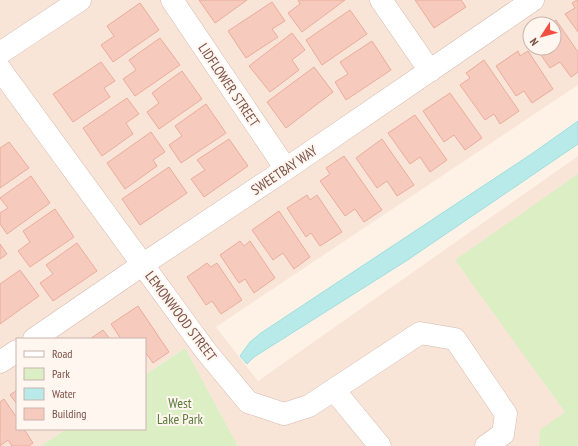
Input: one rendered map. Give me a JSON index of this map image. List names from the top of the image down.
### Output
{
  "streets": {
    "street": ["LIDFLOWER STREET", "SWEETBAY WAY", "LEMONWOOD STREET"]
  },
  "crossings": [
    ["LIDFLOWER STREET", "SWEETBAY WAY"],
    ["SWEETBAY WAY", "LEMONWOOD STREET"]
  ],
  "parks": ["West Lake Park"],
  "legend": [
    "Road",
    "Park",
    "Water",
    "Building"
  ],
  "north": "bottom left"
}
